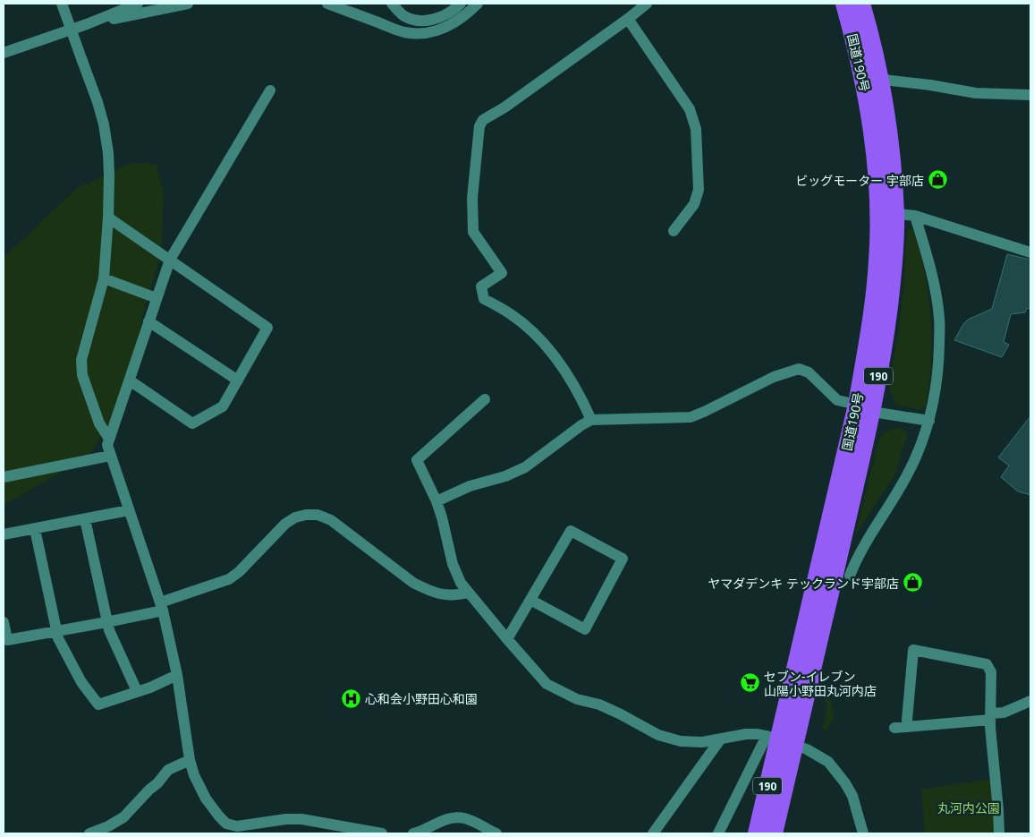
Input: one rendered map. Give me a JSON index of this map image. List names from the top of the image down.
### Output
{
  "streets": {
    "highway": ["国道190号", "190"]
  },
  "parks": ["丸河内公園"],
  "places": {
    "shop": ["ビッグモーター 宇部店", "ヤマダデンキ テックランド宇部店"],
    "supermarket": ["セブン-イレブン 山陽小野田丸河内店"],
    "hospital": ["心和会小野田心和園"]
  }
}
